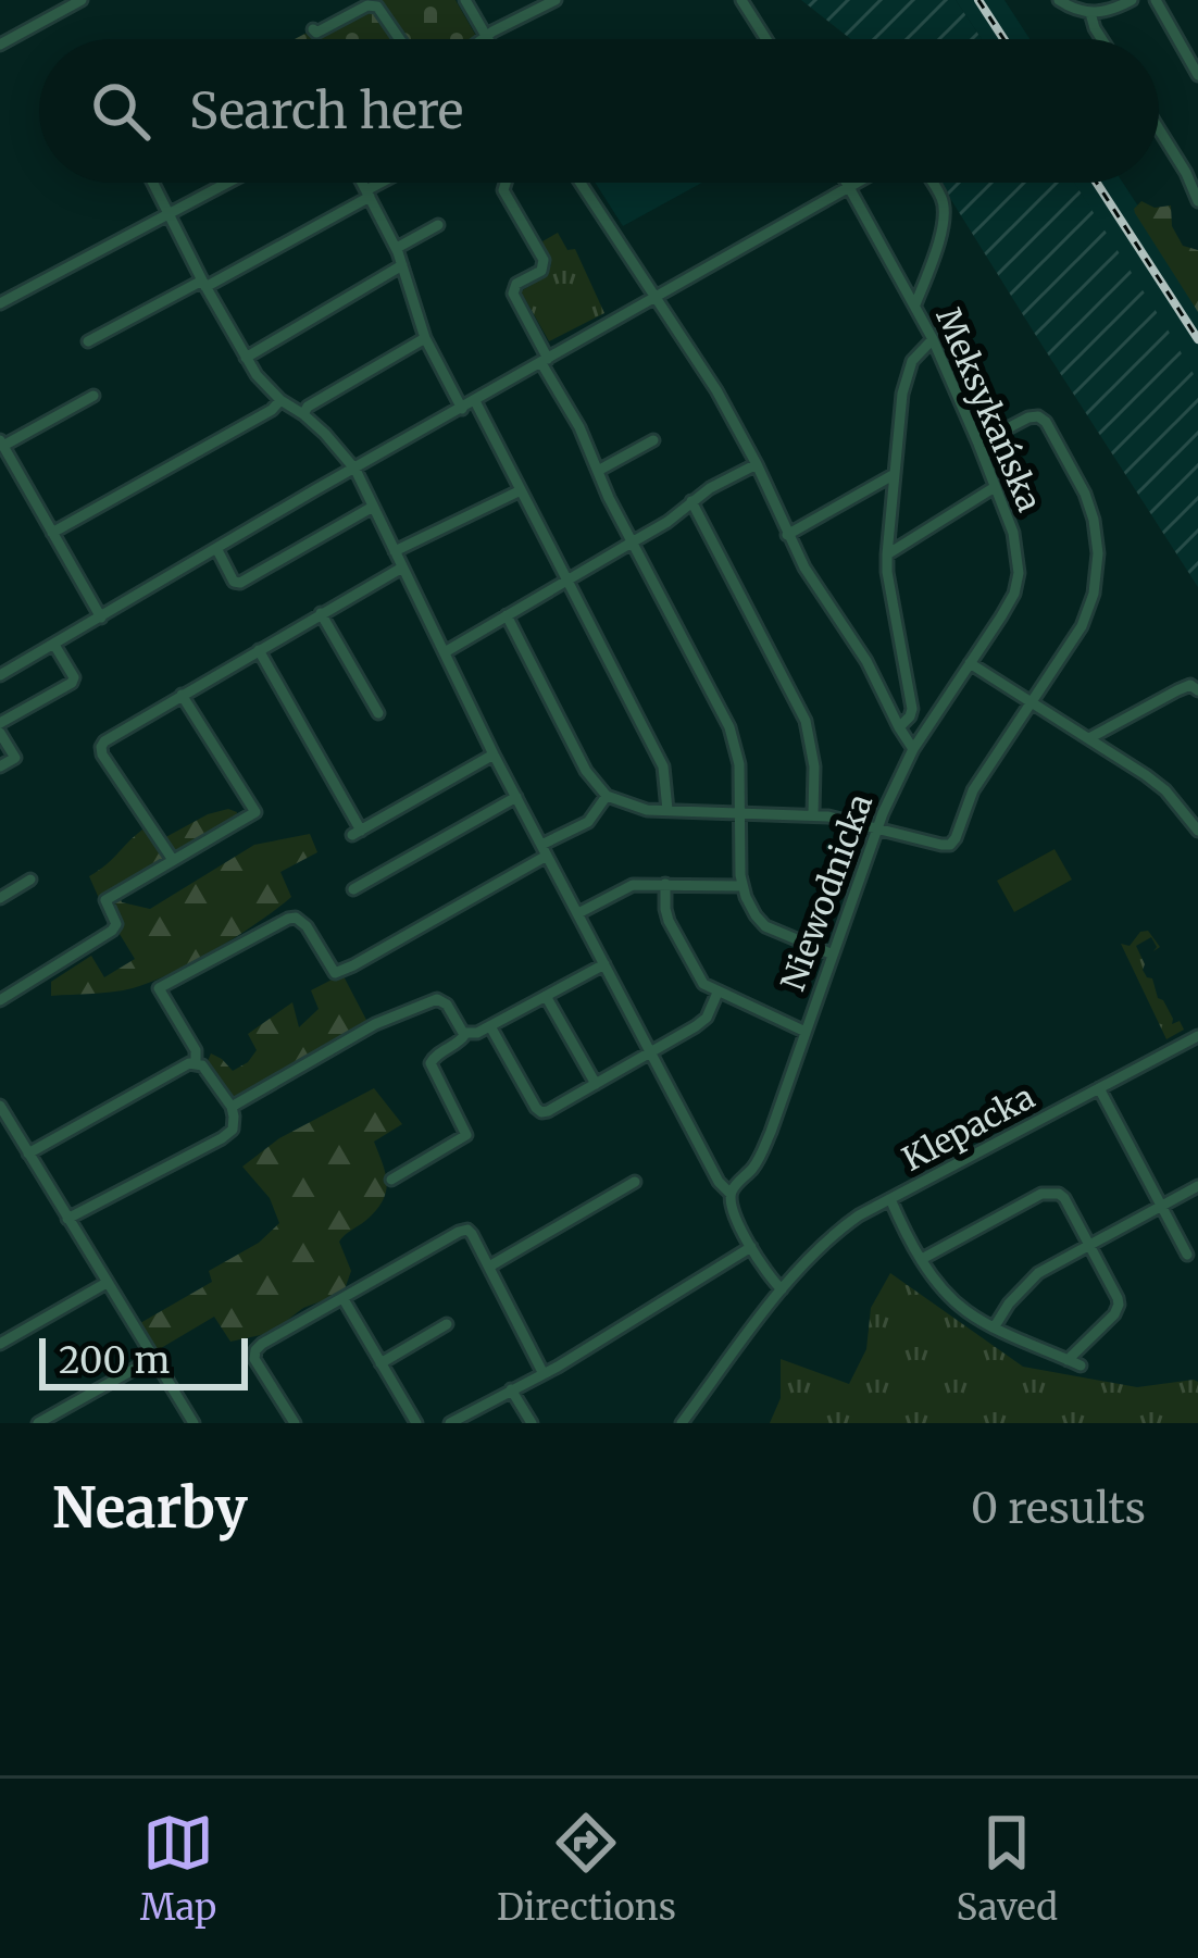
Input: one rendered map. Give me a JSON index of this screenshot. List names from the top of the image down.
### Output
{
  "streets": {
    "street": ["Meksykańska", "Niewodnicka", "Klepacka"]
  },
  "crossings": [
    ["Meksykańska", "Niewodnicka"]
  ],
  "scale_bar": "200 m",
  "page": {
    "search": "Search here",
    "scale": "200 m",
    "heading": ["Nearby", "0 results"],
    "nav": ["Map", "Directions", "Saved"]
  }
}
